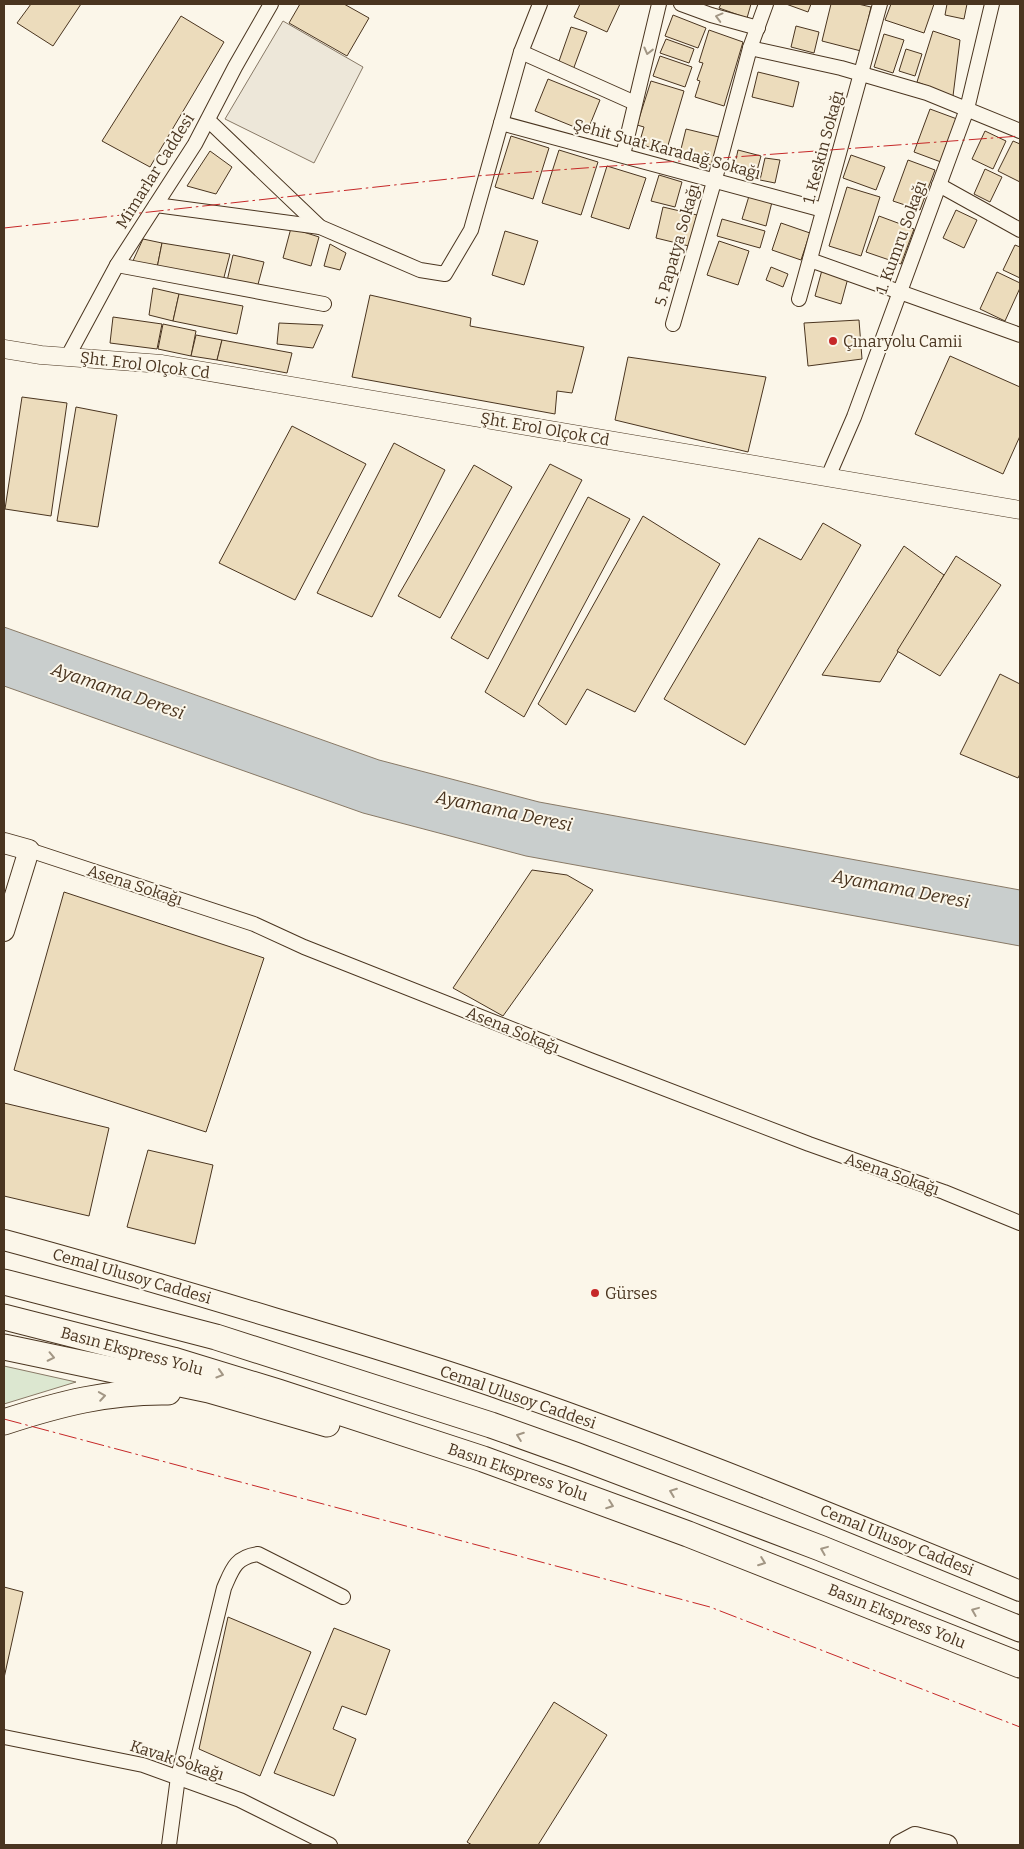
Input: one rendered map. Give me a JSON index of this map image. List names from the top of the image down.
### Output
{
  "streets": {
    "highway": ["Basın Ekspress Yolu"],
    "main road": ["Asena Sokağı", "Cemal Ulusoy Caddesi"],
    "street": [
      "1. Keskin Sokağı",
      "Şehit Suat Karadağ Sokağı",
      "Mimarlar Caddesi",
      "1. Kumru Sokağı",
      "5. Papatya Sokağı",
      "Şht. Erol Olçok Cd",
      "Kavak Sokağı"
    ]
  },
  "crossings": [
    ["1. Keskin Sokağı", "Şehit Suat Karadağ Sokağı"],
    ["Şehit Suat Karadağ Sokağı", "5. Papatya Sokağı"],
    ["Mimarlar Caddesi", "Şht. Erol Olçok Cd"],
    ["1. Kumru Sokağı", "Şht. Erol Olçok Cd"]
  ],
  "water": ["Ayamama Deresi"],
  "places": ["Çınaryolu Camii", "Gürses"]
}
